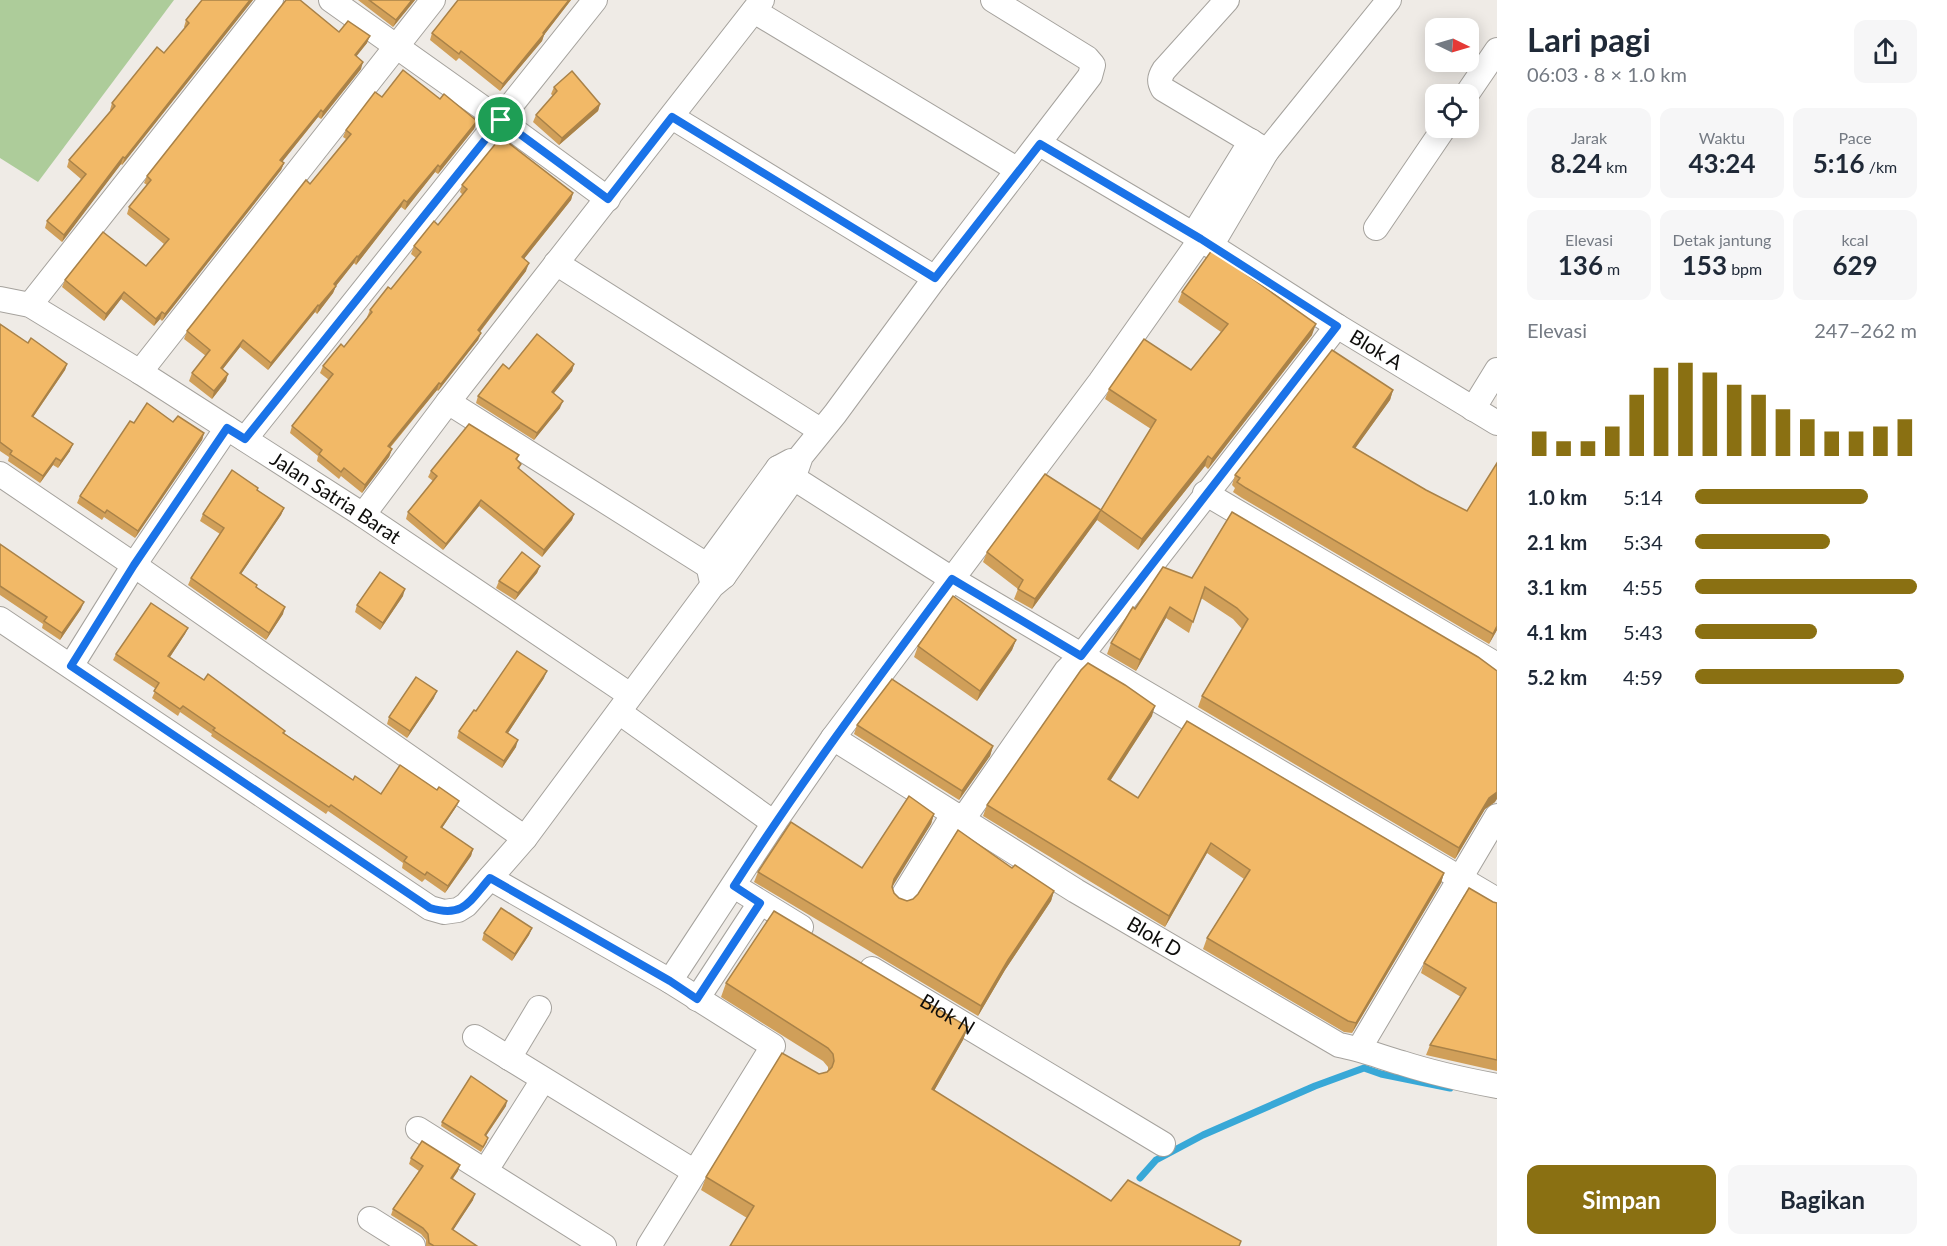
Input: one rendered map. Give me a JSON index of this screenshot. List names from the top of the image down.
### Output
{
  "streets": {
    "street": [
      "Blok A",
      "Jalan Satria Barat",
      "Blok D",
      "Blok N"
    ]
  },
  "north": "right",
  "page": {
    "heading": ["Lari pagi", "06:03 · 8 × 1.0 km"],
    "stats": [
      ["Jarak", "8.24 km"],
      ["Waktu", "43:24"],
      ["Pace", "5:16 /km"],
      ["Elevasi", "136 m"],
      ["Detak jantung", "153 bpm"],
      ["kcal", "629"]
    ],
    "chart": ["Elevasi", "247–262 m"],
    "list": [
      {
        "name": "1.0 km",
        "note": "5:14"
      },
      {
        "name": "2.1 km",
        "note": "5:34"
      },
      {
        "name": "3.1 km",
        "note": "4:55"
      },
      {
        "name": "4.1 km",
        "note": "5:43"
      },
      {
        "name": "5.2 km",
        "note": "4:59"
      }
    ],
    "buttons": ["Simpan", "Bagikan"]
  }
}
